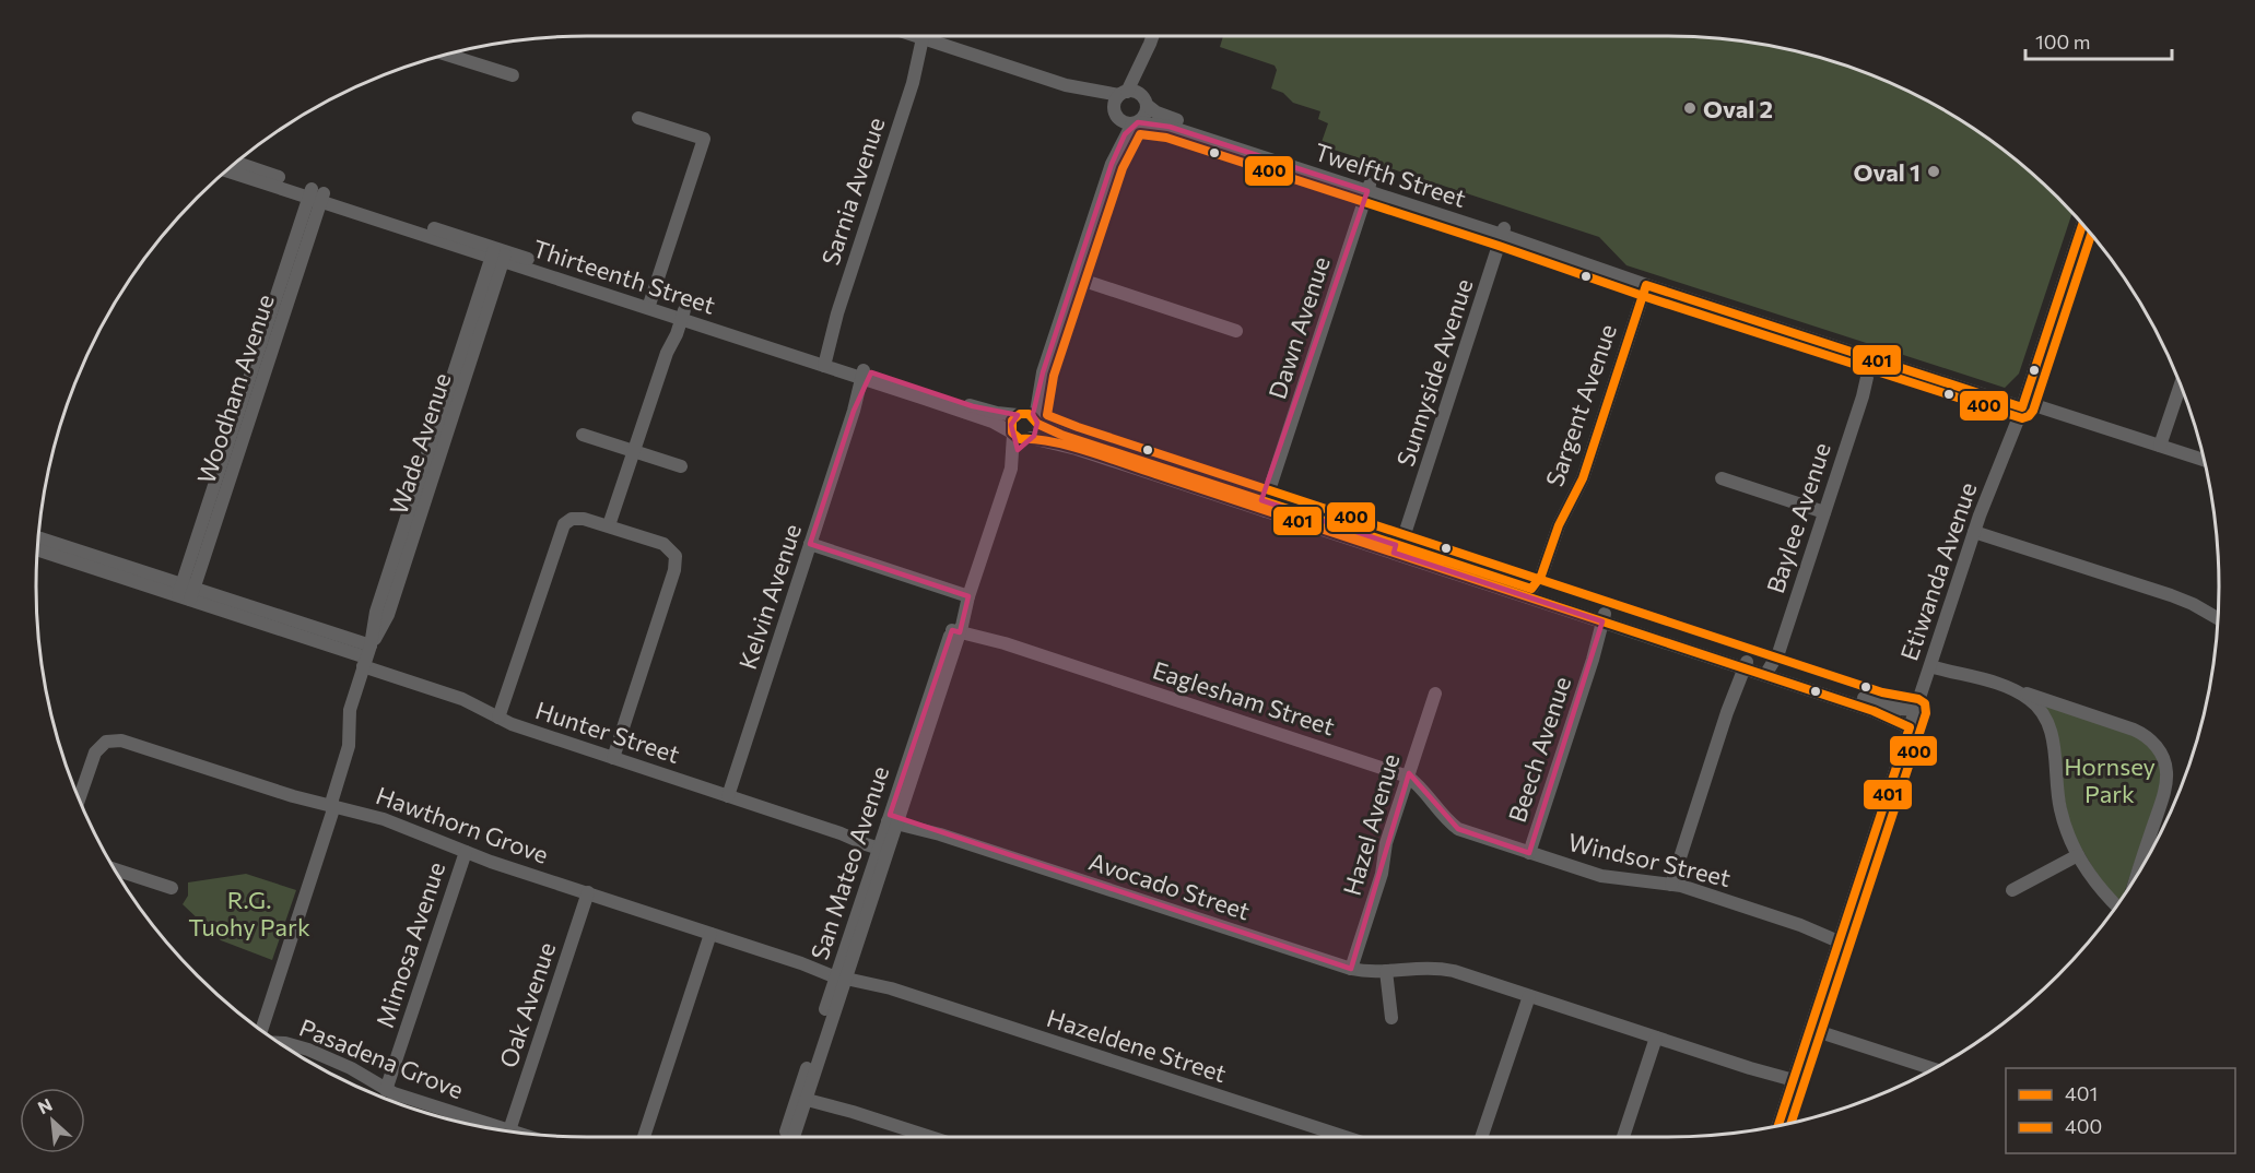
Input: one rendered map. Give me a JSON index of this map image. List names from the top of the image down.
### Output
{
  "streets": {
    "street": [
      "Twelfth Street",
      "Sarnia Avenue",
      "Thirteenth Street",
      "Dawn Avenue",
      "Sunnyside Avenue",
      "Woodham Avenue",
      "Sargent Avenue",
      "Wade Avenue",
      "Baylee Avenue",
      "Etiwanda Avenue",
      "Kelvin Avenue",
      "Eaglesham Street",
      "Hunter Street",
      "Beech Avenue",
      "Hawthorn Grove",
      "Hazel Avenue",
      "Windsor Street",
      "San Mateo Avenue",
      "Avocado Street",
      "Mimosa Avenue",
      "Oak Avenue",
      "Hazeldene Street",
      "Pasadena Grove"
    ]
  },
  "crossings": [
    ["Twelfth Street", "Dawn Avenue"],
    ["Twelfth Street", "Sunnyside Avenue"],
    ["Twelfth Street", "Sargent Avenue"],
    ["Twelfth Street", "Baylee Avenue"],
    ["Twelfth Street", "Etiwanda Avenue"],
    ["Sarnia Avenue", "Thirteenth Street"],
    ["Thirteenth Street", "Woodham Avenue"],
    ["Thirteenth Street", "Wade Avenue"],
    ["Thirteenth Street", "Kelvin Avenue"],
    ["Thirteenth Street", "San Mateo Avenue"],
    ["Woodham Avenue", "Hunter Street"],
    ["Wade Avenue", "Hunter Street"],
    ["Wade Avenue", "Hawthorn Grove"],
    ["Etiwanda Avenue", "Windsor Street"],
    ["Etiwanda Avenue", "Avocado Street"],
    ["Kelvin Avenue", "Hunter Street"],
    ["Eaglesham Street", "Hazel Avenue"],
    ["Eaglesham Street", "Windsor Street"],
    ["Eaglesham Street", "San Mateo Avenue"],
    ["Hunter Street", "San Mateo Avenue"],
    ["Beech Avenue", "Windsor Street"],
    ["Hawthorn Grove", "San Mateo Avenue"],
    ["Hawthorn Grove", "Mimosa Avenue"],
    ["Hawthorn Grove", "Oak Avenue"],
    ["Hawthorn Grove", "Hazeldene Street"],
    ["Hazel Avenue", "Avocado Street"],
    ["San Mateo Avenue", "Avocado Street"],
    ["San Mateo Avenue", "Hazeldene Street"],
    ["Mimosa Avenue", "Pasadena Grove"],
    ["Oak Avenue", "Pasadena Grove"]
  ],
  "parks": ["Hornsey Park", "R.G. Tuohy Park"],
  "places": ["Oval 2", "Oval 1"],
  "lines": ["transit line 400", "transit line 401"],
  "legend": ["401", "400"],
  "scale_bar": "100 m",
  "north": "top left"
}
